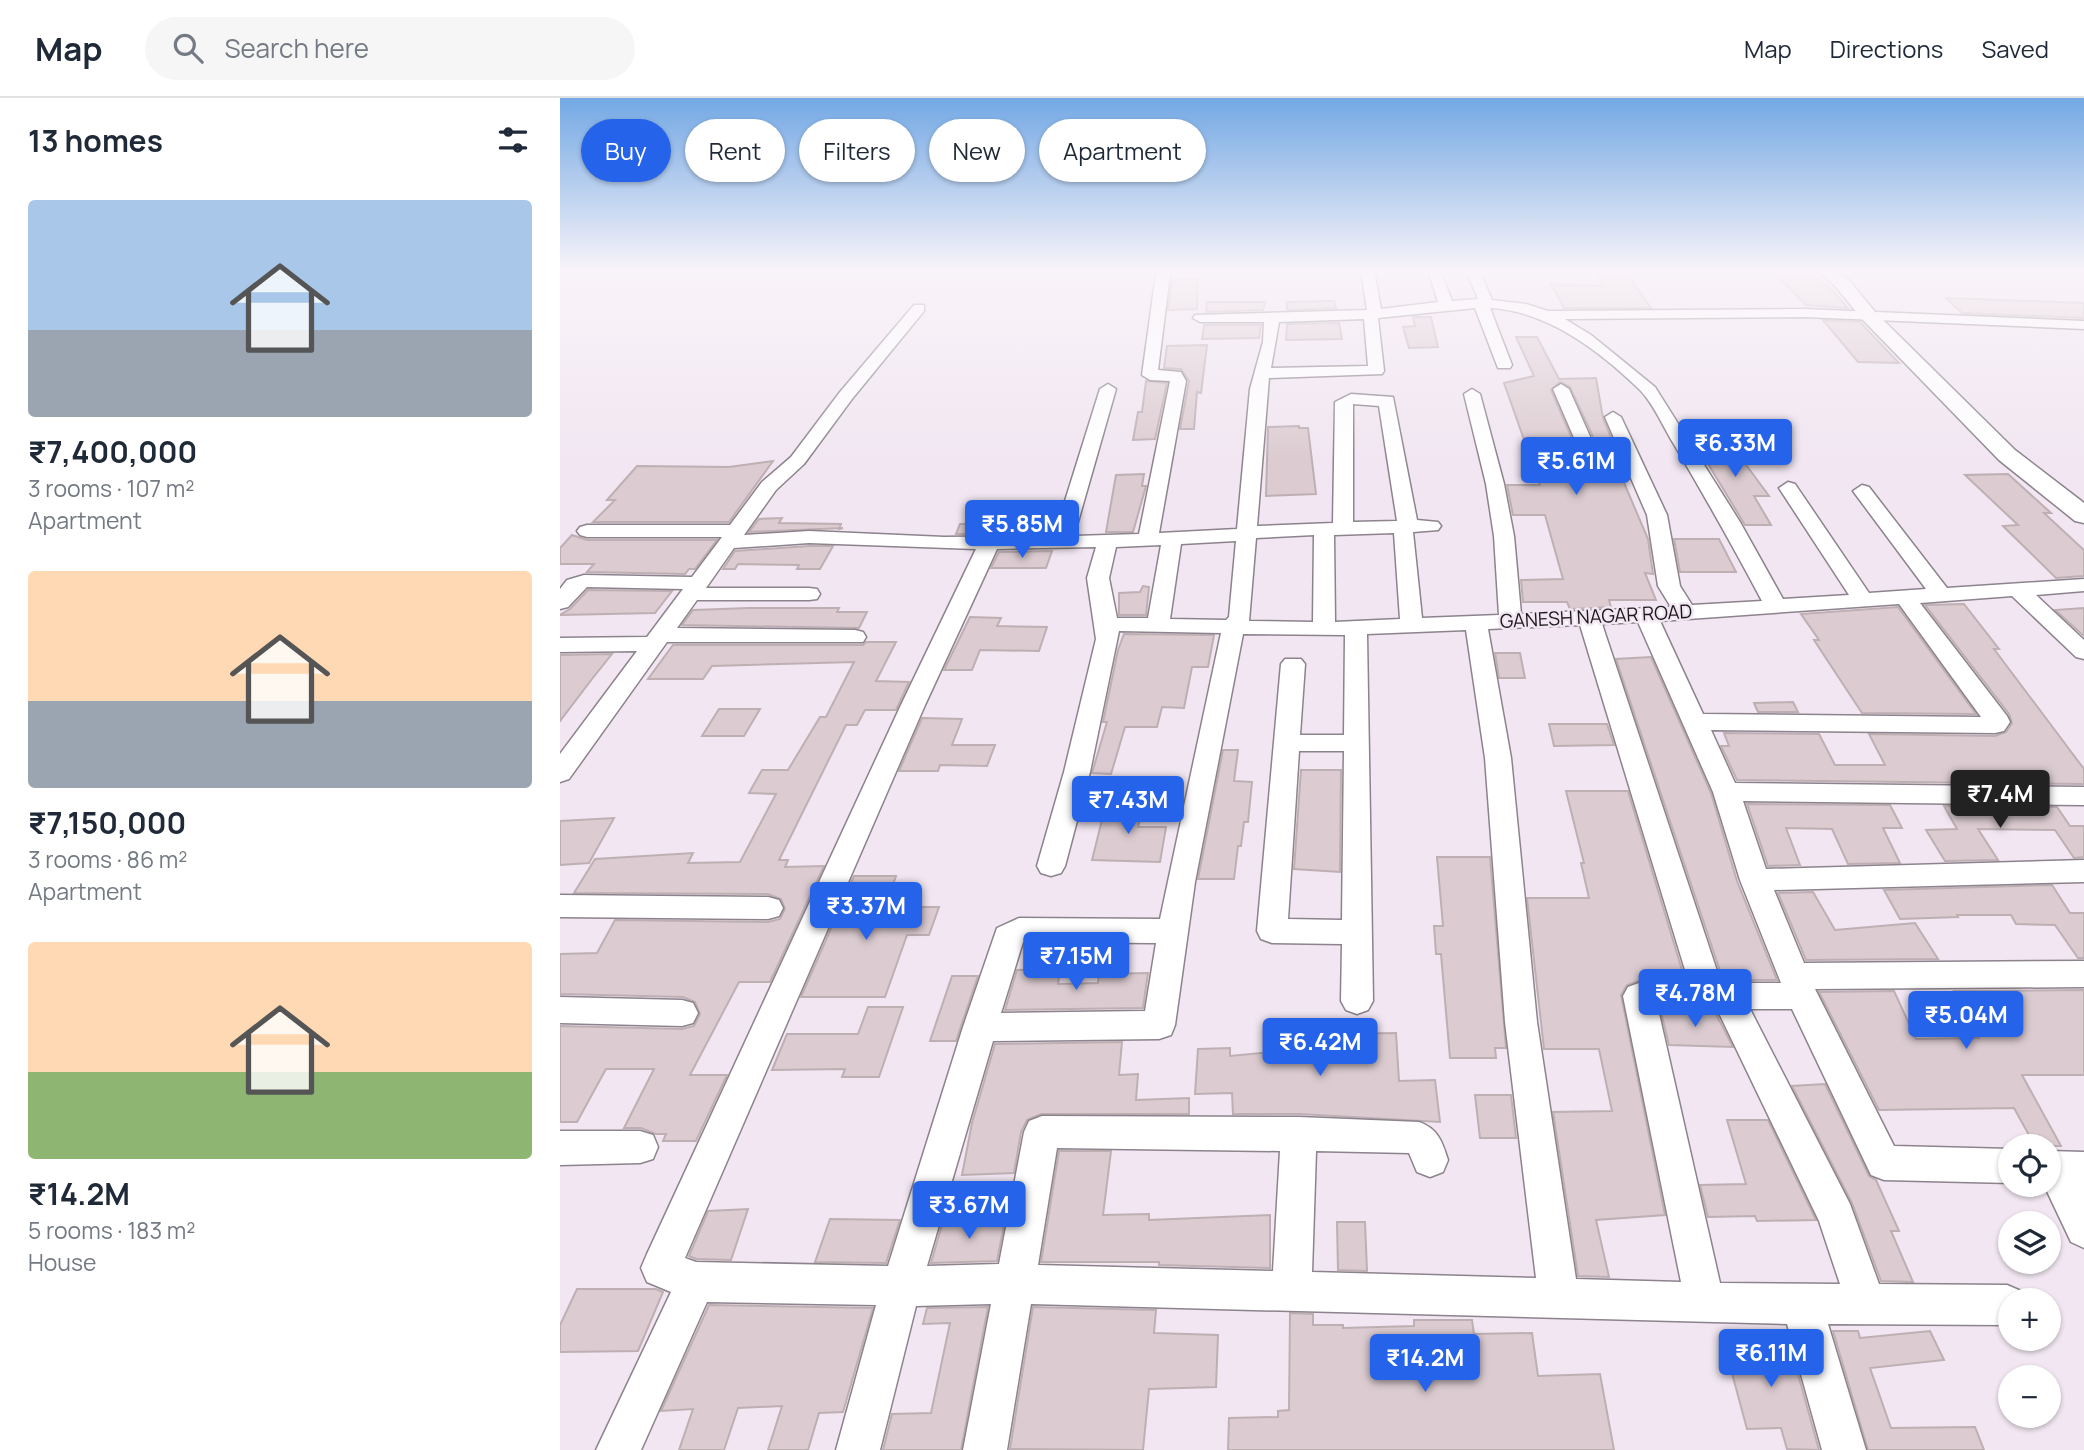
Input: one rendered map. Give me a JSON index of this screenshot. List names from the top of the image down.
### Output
{
  "streets": {
    "street": ["GANESH NAGAR ROAD"]
  },
  "page": {
    "header": "Map",
    "search": "Search here",
    "nav": ["Map", "Directions", "Saved"],
    "heading": "13 homes",
    "chip": [
      "Buy",
      "Rent",
      "Filters",
      "New",
      "Apartment"
    ],
    "list": [
      {
        "name": "₹7,400,000",
        "note": "3 rooms · 107 m² · Apartment"
      },
      {
        "name": "₹7,150,000",
        "note": "3 rooms · 86 m² · Apartment"
      },
      {
        "name": "₹14.2M",
        "note": "5 rooms · 183 m² · House"
      }
    ],
    "price": [
      "₹6.33M",
      "₹5.61M",
      "₹5.85M",
      "₹7.4M",
      "₹7.43M",
      "₹3.37M",
      "₹7.15M",
      "₹4.78M",
      "₹5.04M",
      "₹6.42M",
      "₹3.67M",
      "₹6.11M",
      "₹14.2M"
    ],
    "map_buttons": ["+", "−"]
  }
}
